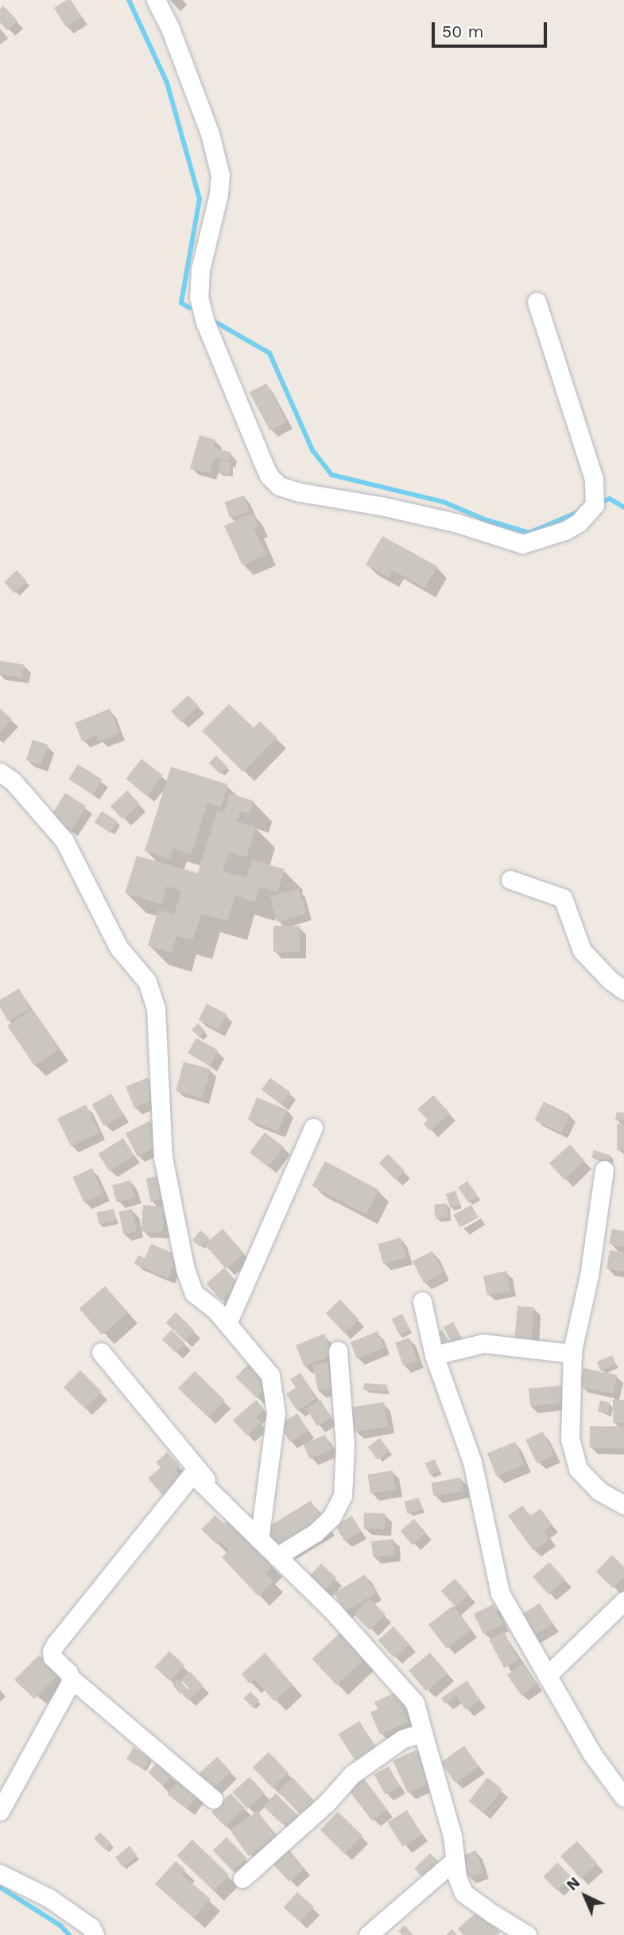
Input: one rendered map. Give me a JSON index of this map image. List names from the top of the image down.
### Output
{
  "scale_bar": "50 m",
  "north": "top left"
}
